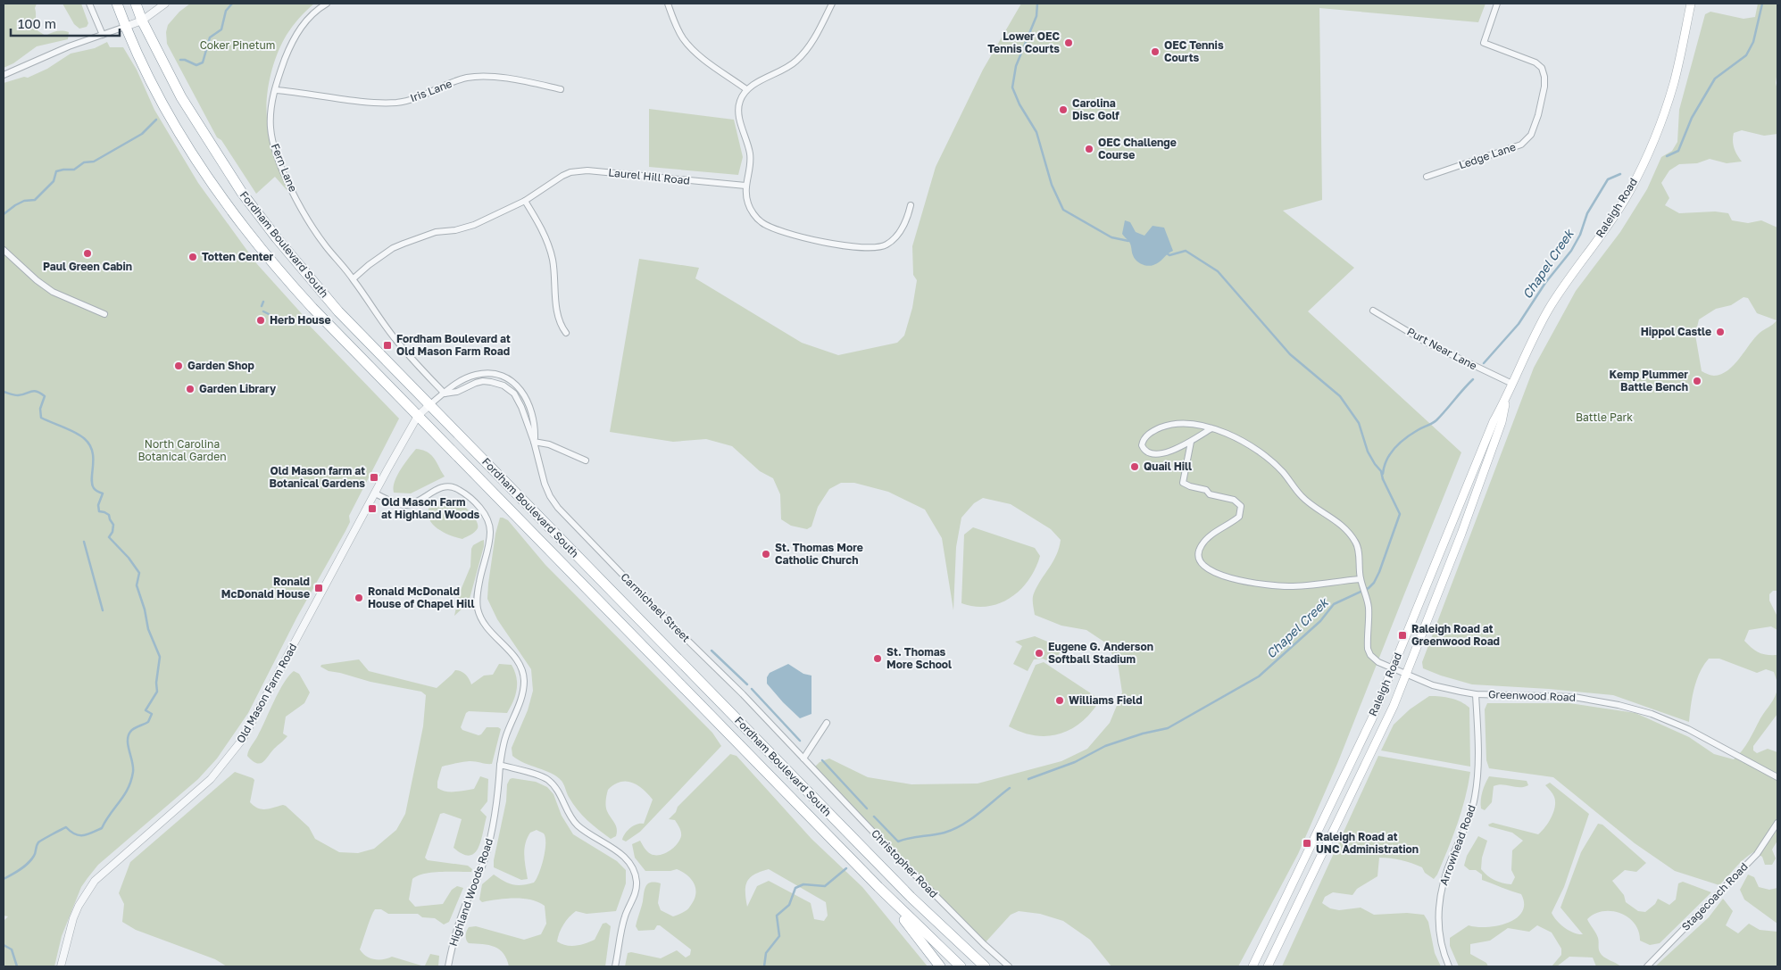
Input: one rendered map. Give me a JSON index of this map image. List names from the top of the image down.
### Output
{
  "streets": {
    "highway": ["Fordham Boulevard South"],
    "main road": ["Raleigh Road"],
    "street": [
      "Iris Lane",
      "Ledge Lane",
      "Fern Lane",
      "Laurel Hill Road",
      "Purt Near Lane",
      "Carmichael Street",
      "Old Mason Farm Road",
      "Greenwood Road",
      "Arrowhead Road",
      "Christopher Road",
      "Highland Woods Road",
      "Stagecoach Road"
    ]
  },
  "crossings": [
    ["Iris Lane", "Fern Lane"],
    ["Fern Lane", "Laurel Hill Road"],
    ["Raleigh Road", "Purt Near Lane"],
    ["Raleigh Road", "Greenwood Road"],
    ["Fordham Boulevard South", "Old Mason Farm Road"],
    ["Carmichael Street", "Old Mason Farm Road"],
    ["Carmichael Street", "Christopher Road"],
    ["Old Mason Farm Road", "Highland Woods Road"],
    ["Greenwood Road", "Arrowhead Road"]
  ],
  "water": ["Chapel Creek"],
  "parks": ["Coker Pinetum", "Battle Park", "North Carolina Botanical Garden"],
  "places": {
    "other": [
      "Lower OEC Tennis Courts",
      "OEC Tennis Courts",
      "Carolina Disc Golf",
      "OEC Challenge Course",
      "Paul Green Cabin",
      "Totten Center",
      "Herb House",
      "Hippol Castle",
      "Garden Shop",
      "Kemp Plummer Battle Bench",
      "Garden Library",
      "Quail Hill",
      "St. Thomas More Catholic Church",
      "Ronald McDonald House of Chapel Hill",
      "Eugene G. Anderson Softball Stadium",
      "St. Thomas More School",
      "Williams Field"
    ],
    "transit": [
      "Fordham Boulevard at Old Mason Farm Road",
      "Old Mason farm at Botanical Gardens",
      "Old Mason Farm at Highland Woods",
      "Ronald McDonald House",
      "Raleigh Road at Greenwood Road",
      "Raleigh Road at UNC Administration"
    ]
  },
  "scale_bar": "100 m"
}
